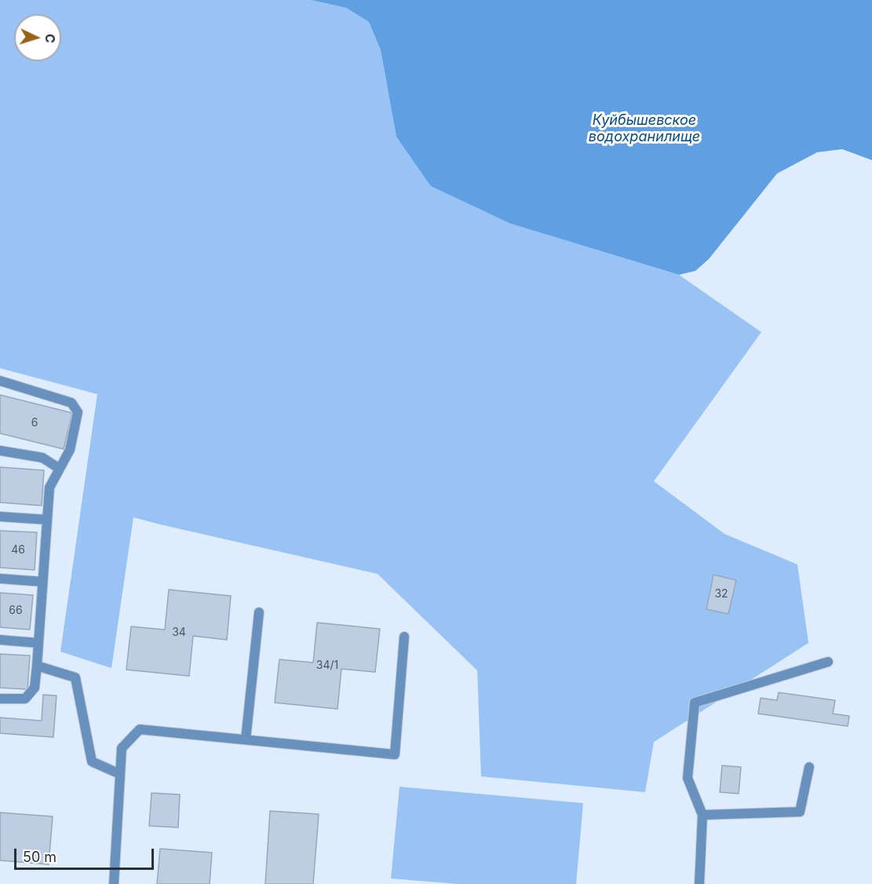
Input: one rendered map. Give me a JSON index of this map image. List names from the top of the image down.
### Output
{
  "water": ["Куйбышевское водохранилище"],
  "house_numbers": [
    "6",
    "46",
    "32",
    "66",
    "34",
    "34/1"
  ],
  "scale_bar": "50 m",
  "north": "right"
}
